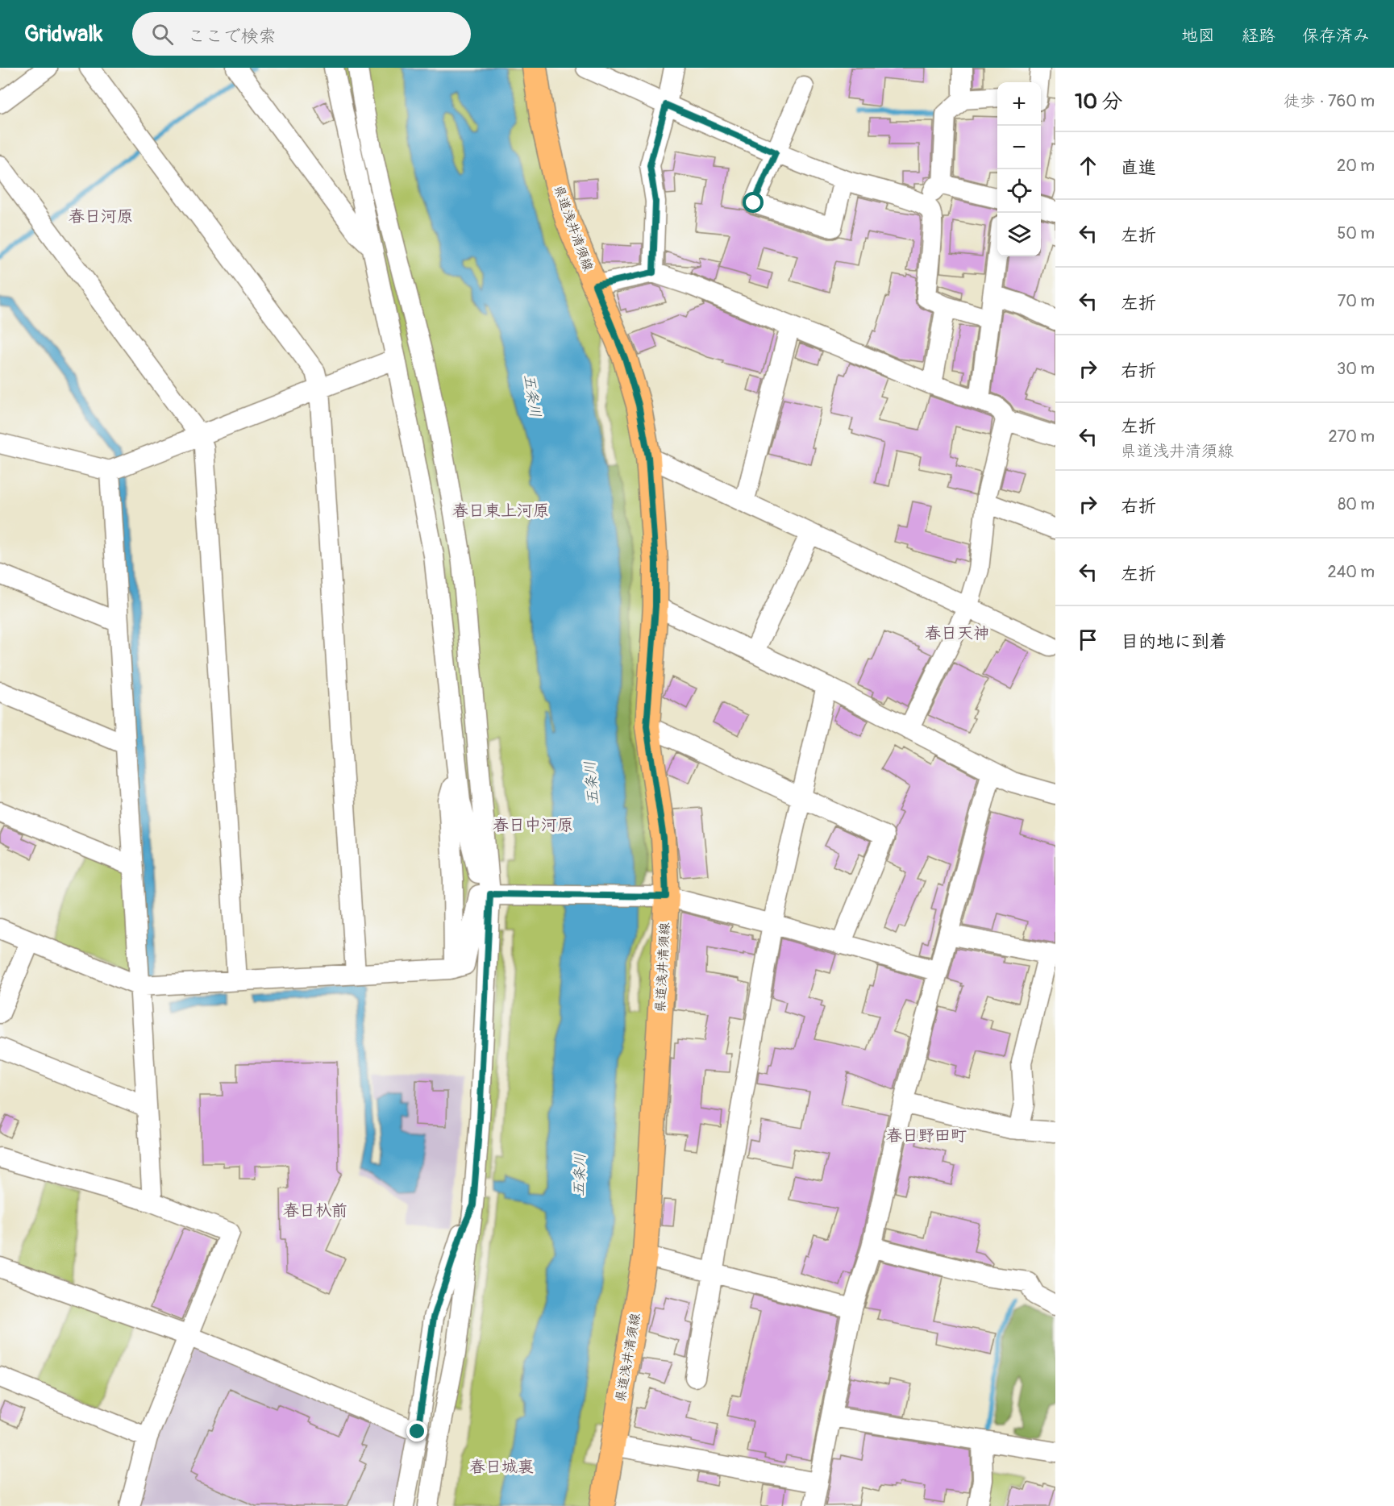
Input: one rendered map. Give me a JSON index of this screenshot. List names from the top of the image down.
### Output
{
  "streets": {
    "main road": ["県道浅井清須線"]
  },
  "districts": [
    "春日河原",
    "春日東上河原",
    "春日天神",
    "春日中河原",
    "春日野田町",
    "春日杁前",
    "春日城裏"
  ],
  "water": ["五条川"],
  "page": {
    "header": "Gridwalk",
    "search": "ここで検索",
    "nav": ["地図", "経路", "保存済み"],
    "heading": ["10 分", "徒歩 · 760 m"],
    "map_buttons": ["+", "−"],
    "list": [
      ["直進", "20 m"],
      ["左折", "50 m"],
      ["左折", "70 m"],
      ["右折", "30 m"],
      ["左折", "県道浅井清須線", "270 m"],
      ["右折", "80 m"],
      ["左折", "240 m"],
      "目的地に到着"
    ]
  }
}
